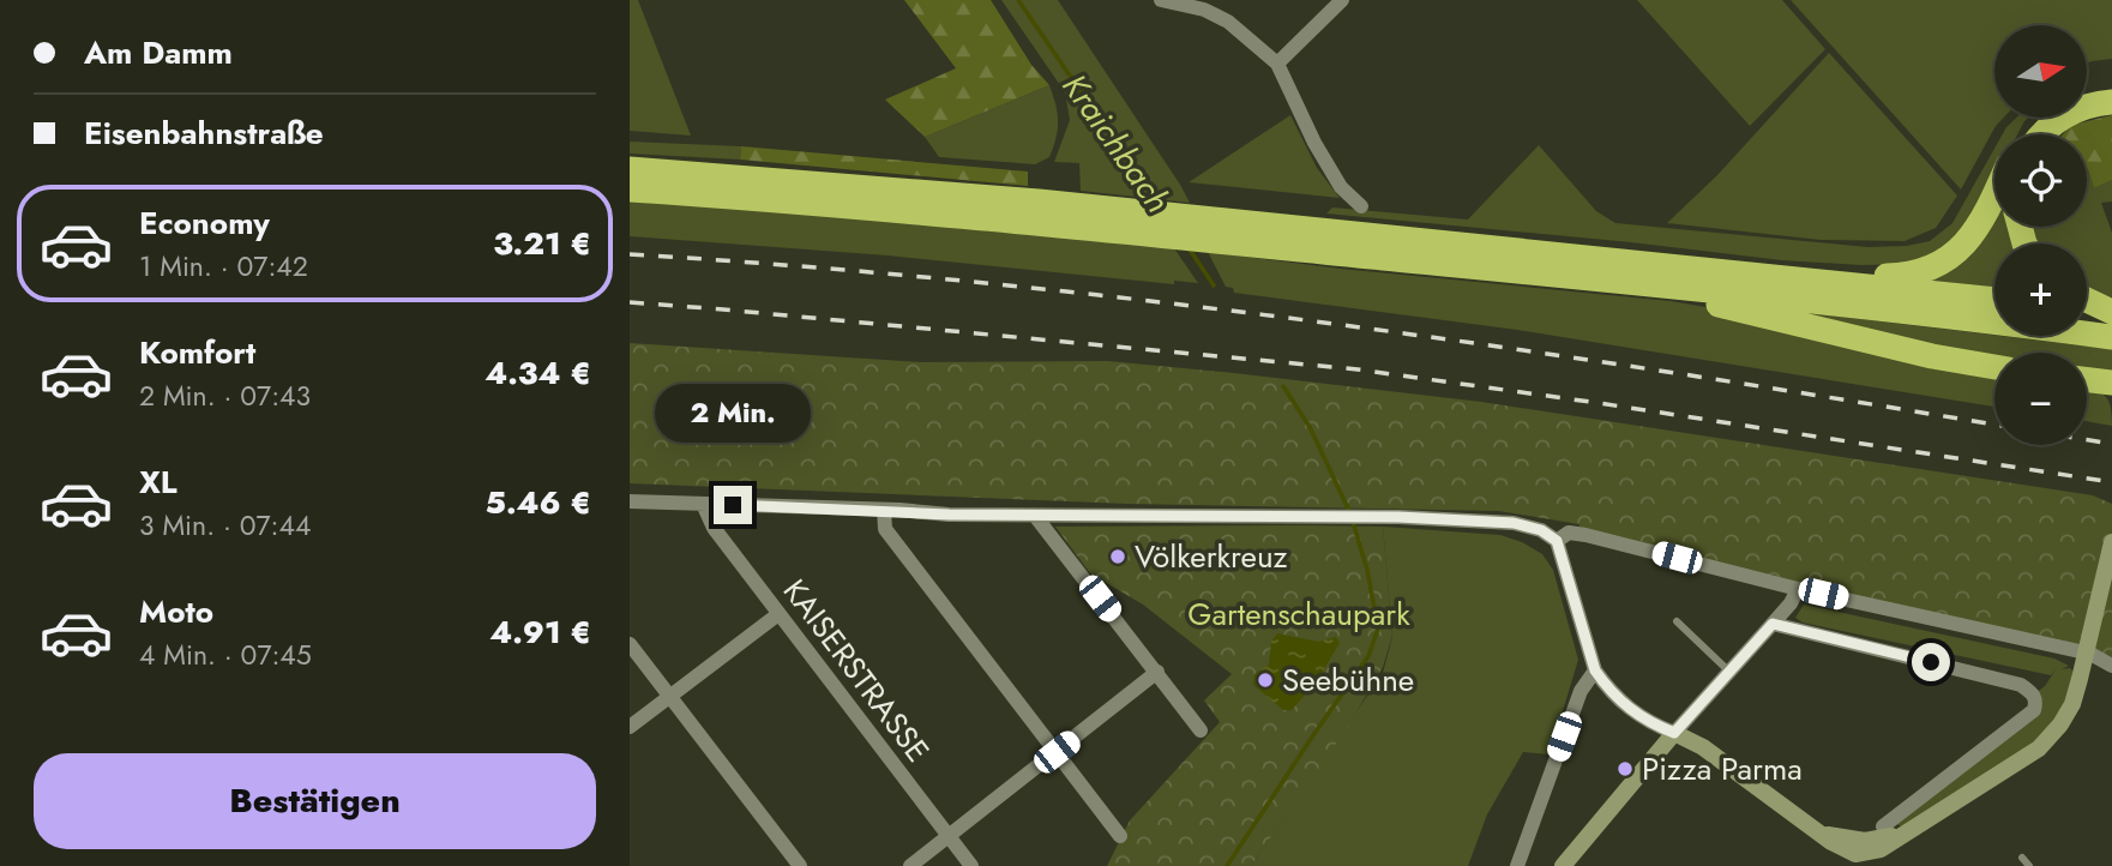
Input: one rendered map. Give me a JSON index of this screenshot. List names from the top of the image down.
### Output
{
  "streets": {
    "street": ["KAISERSTRASSE"]
  },
  "water": ["Kraichbach"],
  "parks": ["Gartenschaupark"],
  "places": ["Völkerkreuz", "Seebühne", "Pizza Parma"],
  "north": "right",
  "page": {
    "banner": ["Am Damm", "Eisenbahnstraße"],
    "map_buttons": ["+", "−"],
    "list": [
      {
        "name": "Economy",
        "note": "1 Min. · 07:42",
        "value": "3.21 €"
      },
      {
        "name": "Komfort",
        "note": "2 Min. · 07:43",
        "value": "4.34 €"
      },
      {
        "name": "XL",
        "note": "3 Min. · 07:44",
        "value": "5.46 €"
      },
      {
        "name": "Moto",
        "note": "4 Min. · 07:45",
        "value": "4.91 €"
      }
    ],
    "bubble": "2 Min.",
    "buttons": "Bestätigen"
  }
}
